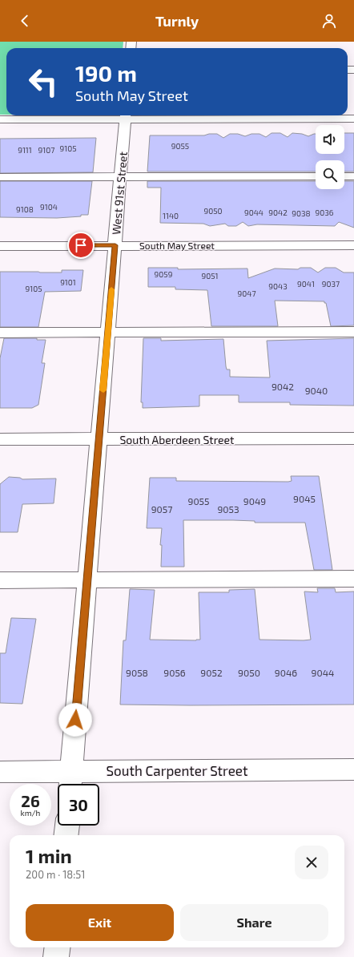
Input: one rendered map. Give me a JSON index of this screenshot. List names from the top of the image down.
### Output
{
  "streets": {
    "street": [
      "West 91st Street",
      "South May Street",
      "South Aberdeen Street",
      "South Carpenter Street"
    ]
  },
  "crossings": [
    ["West 91st Street", "South May Street"],
    ["West 91st Street", "South Aberdeen Street"],
    ["West 91st Street", "South Carpenter Street"]
  ],
  "house_numbers": [
    "9055",
    "9105",
    "9111",
    "9107",
    "9104",
    "9108",
    "9050",
    "9044",
    "9042",
    "9036",
    "9038",
    "1140",
    "9059",
    "9051",
    "9101",
    "9041",
    "9037",
    "9043",
    "9105",
    "9047",
    "9042",
    "9040",
    "9045",
    "9055",
    "9049",
    "9057",
    "9053",
    "9058",
    "9056",
    "9052",
    "9050",
    "9046",
    "9044"
  ],
  "page": {
    "header": "Turnly",
    "turn": ["190 m", "South May Street"],
    "speed": "26 km/h",
    "limit": "30",
    "heading": ["1 min", "200 m · 18:51"],
    "buttons": ["Exit", "Share"]
  }
}
